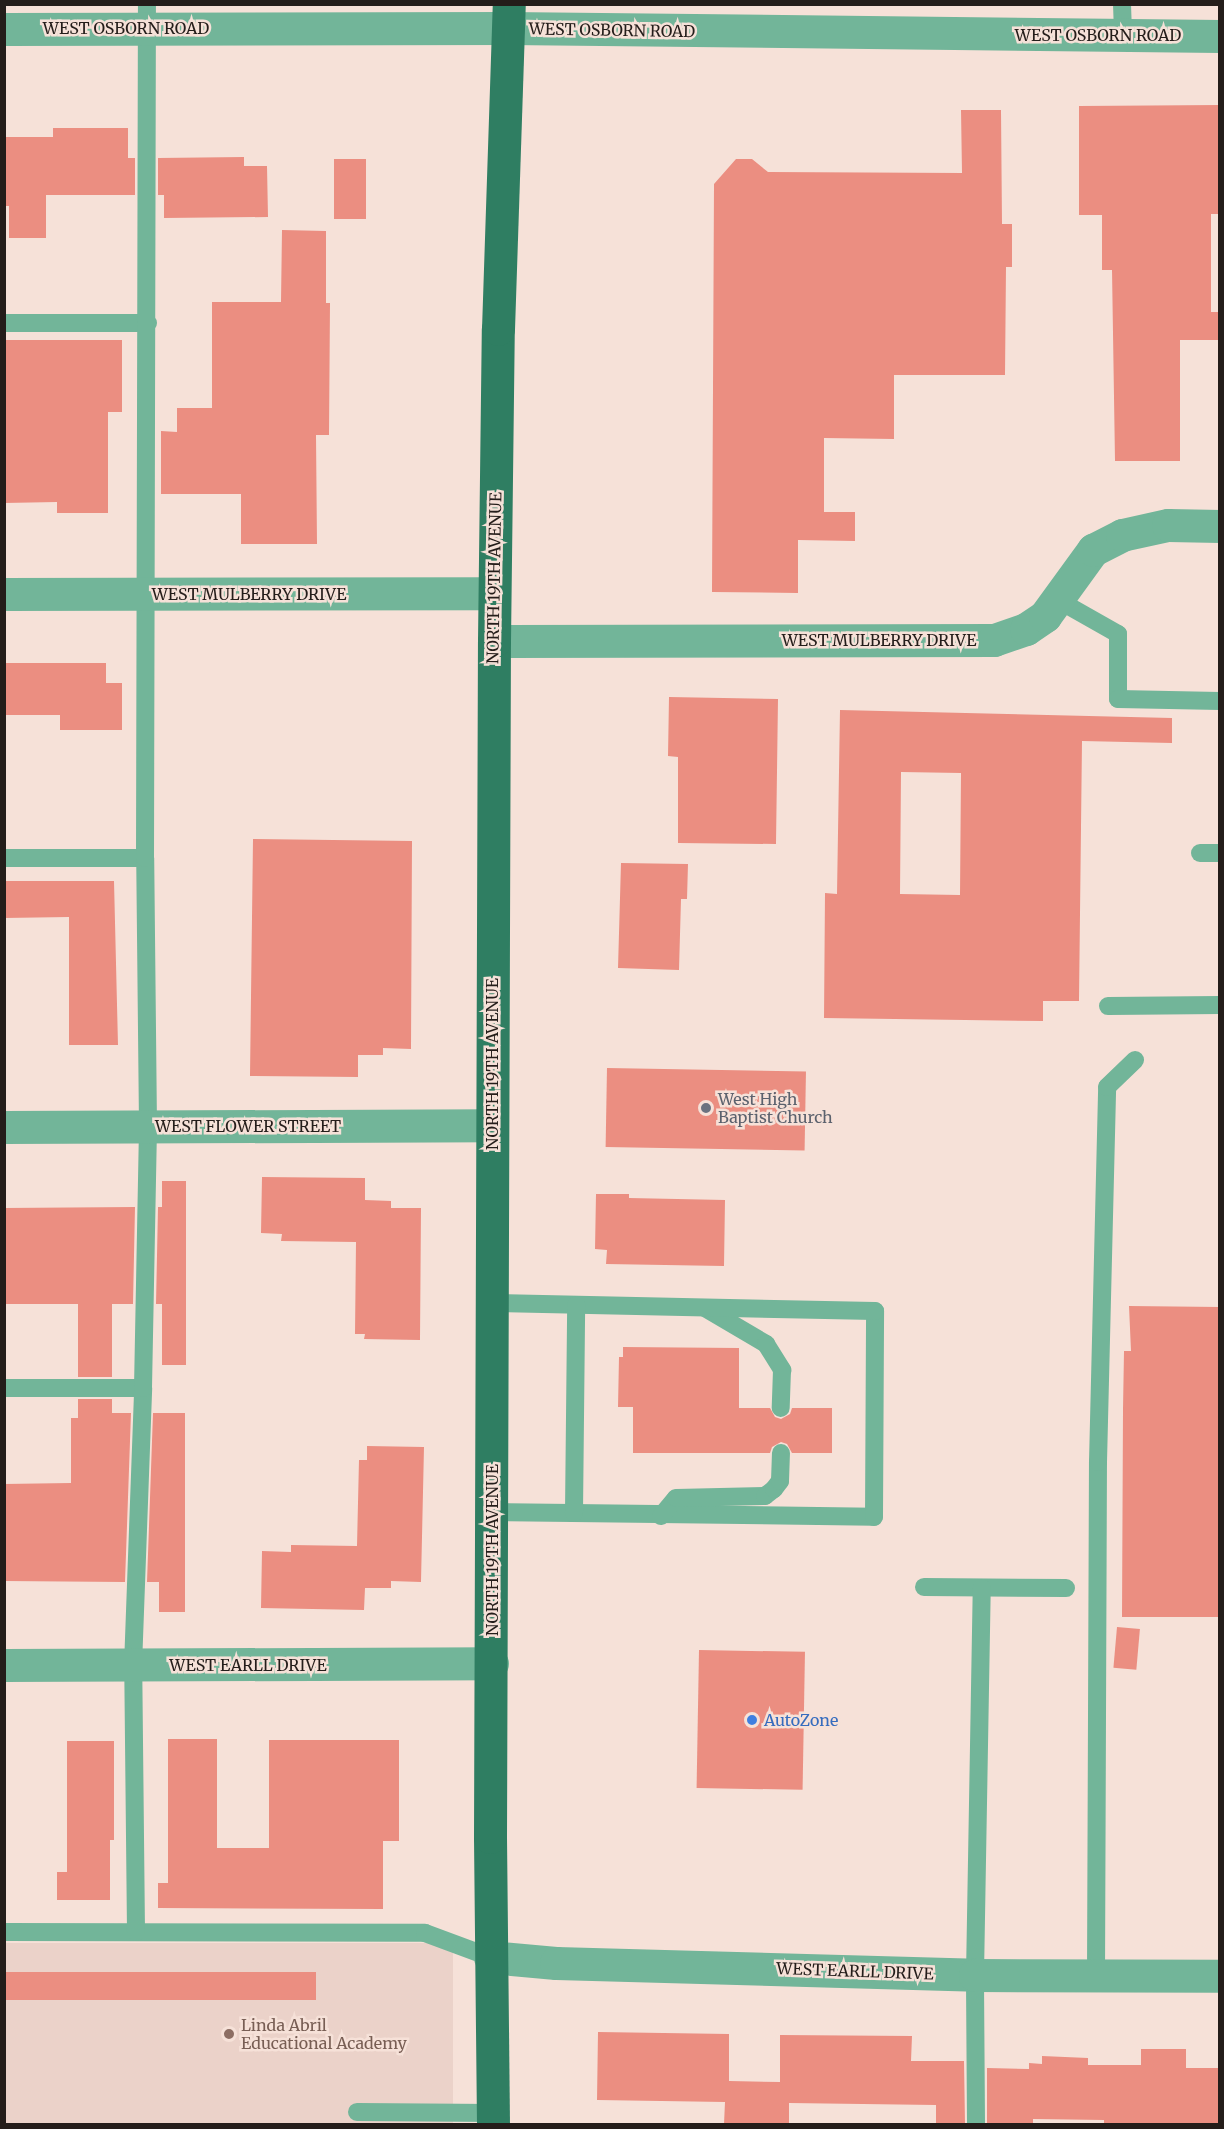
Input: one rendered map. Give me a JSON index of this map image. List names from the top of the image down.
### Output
{
  "streets": {
    "main road": ["NORTH 19TH AVENUE"],
    "street": [
      "WEST OSBORN ROAD",
      "WEST MULBERRY DRIVE",
      "WEST FLOWER STREET",
      "WEST EARLL DRIVE"
    ]
  },
  "crossings": [
    ["WEST OSBORN ROAD", "NORTH 19TH AVENUE"],
    ["NORTH 19TH AVENUE", "WEST MULBERRY DRIVE"],
    ["NORTH 19TH AVENUE", "WEST FLOWER STREET"],
    ["NORTH 19TH AVENUE", "WEST EARLL DRIVE"]
  ],
  "places": ["West High Baptist Church", "AutoZone", "Linda Abril Educational Academy"]
}
